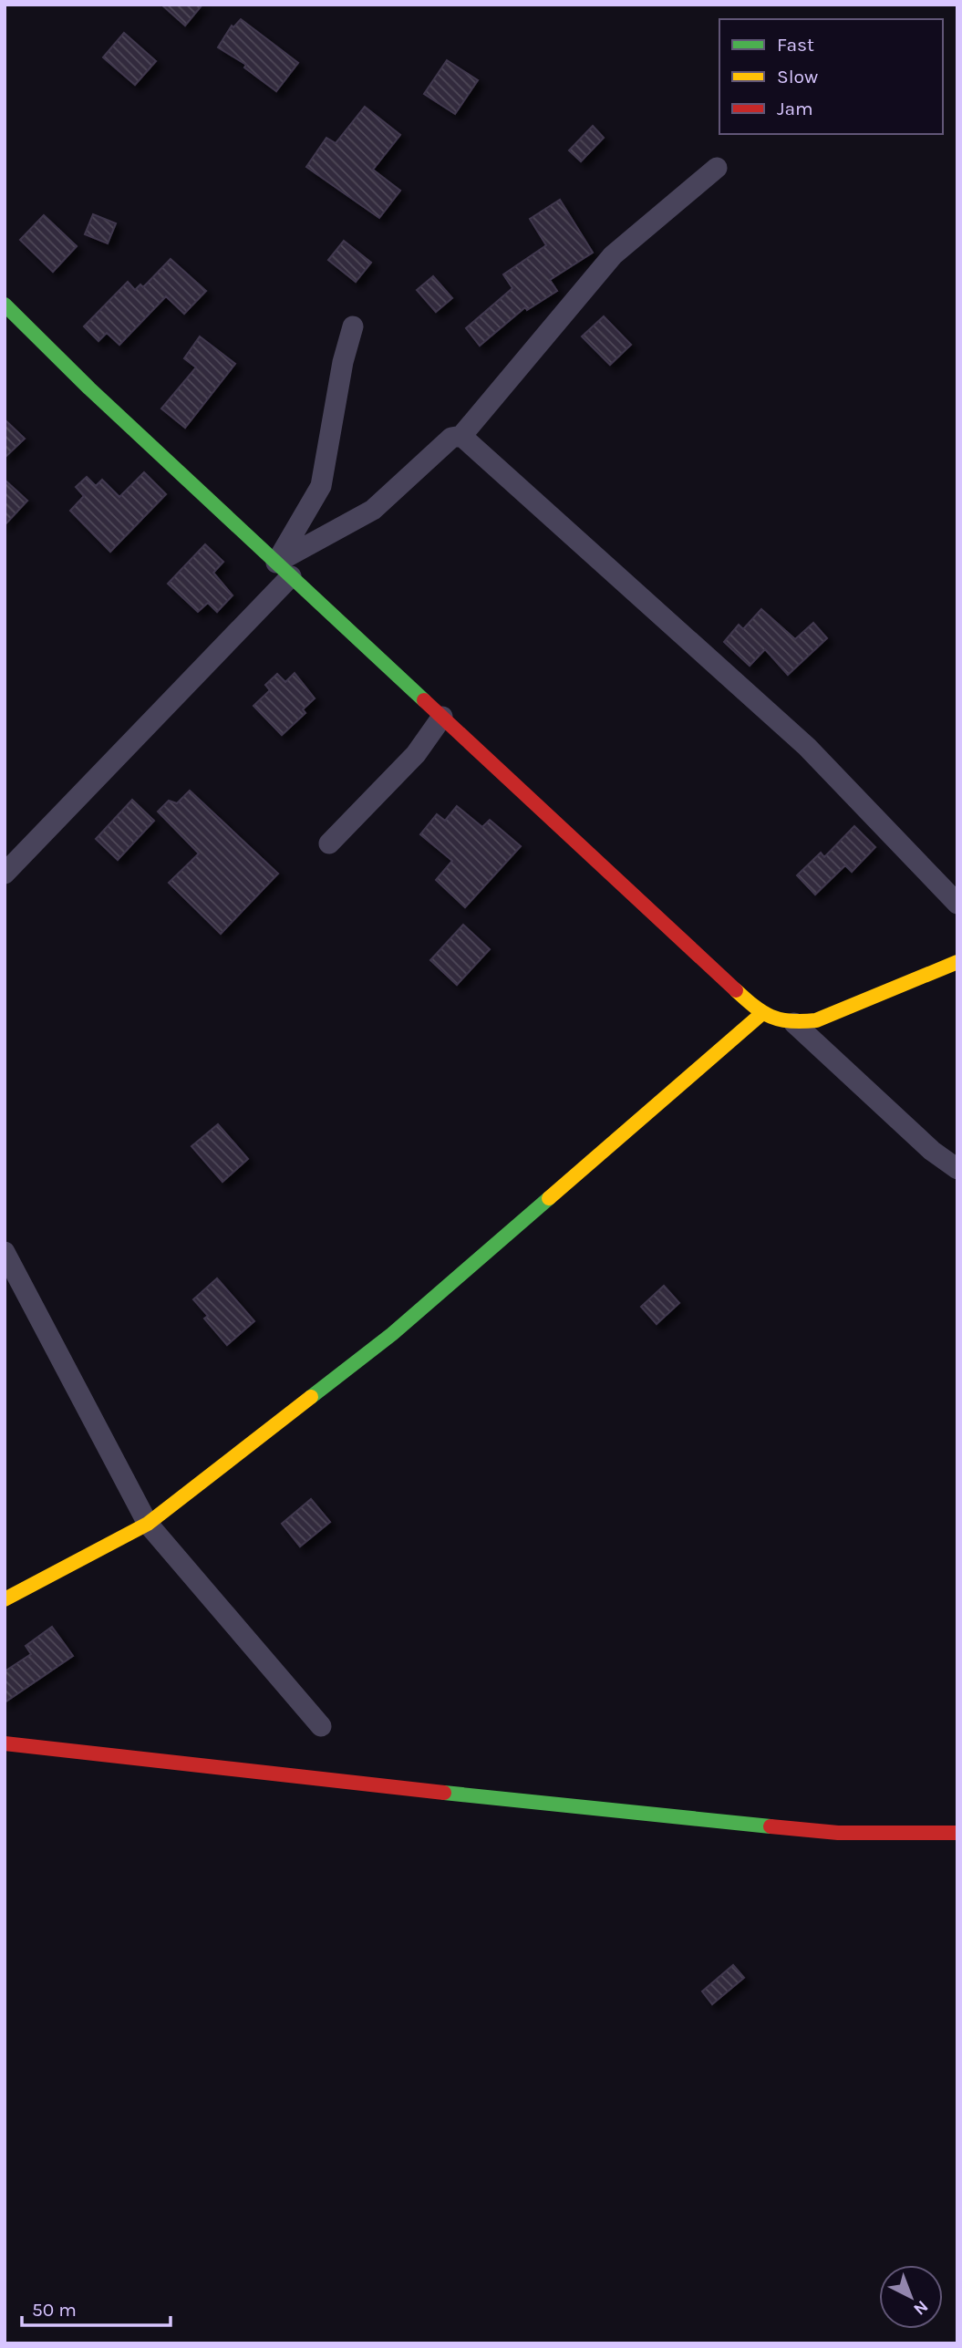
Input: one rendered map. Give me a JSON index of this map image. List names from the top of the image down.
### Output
{
  "legend": ["Fast", "Slow", "Jam"],
  "scale_bar": "50 m",
  "north": "bottom right"
}
